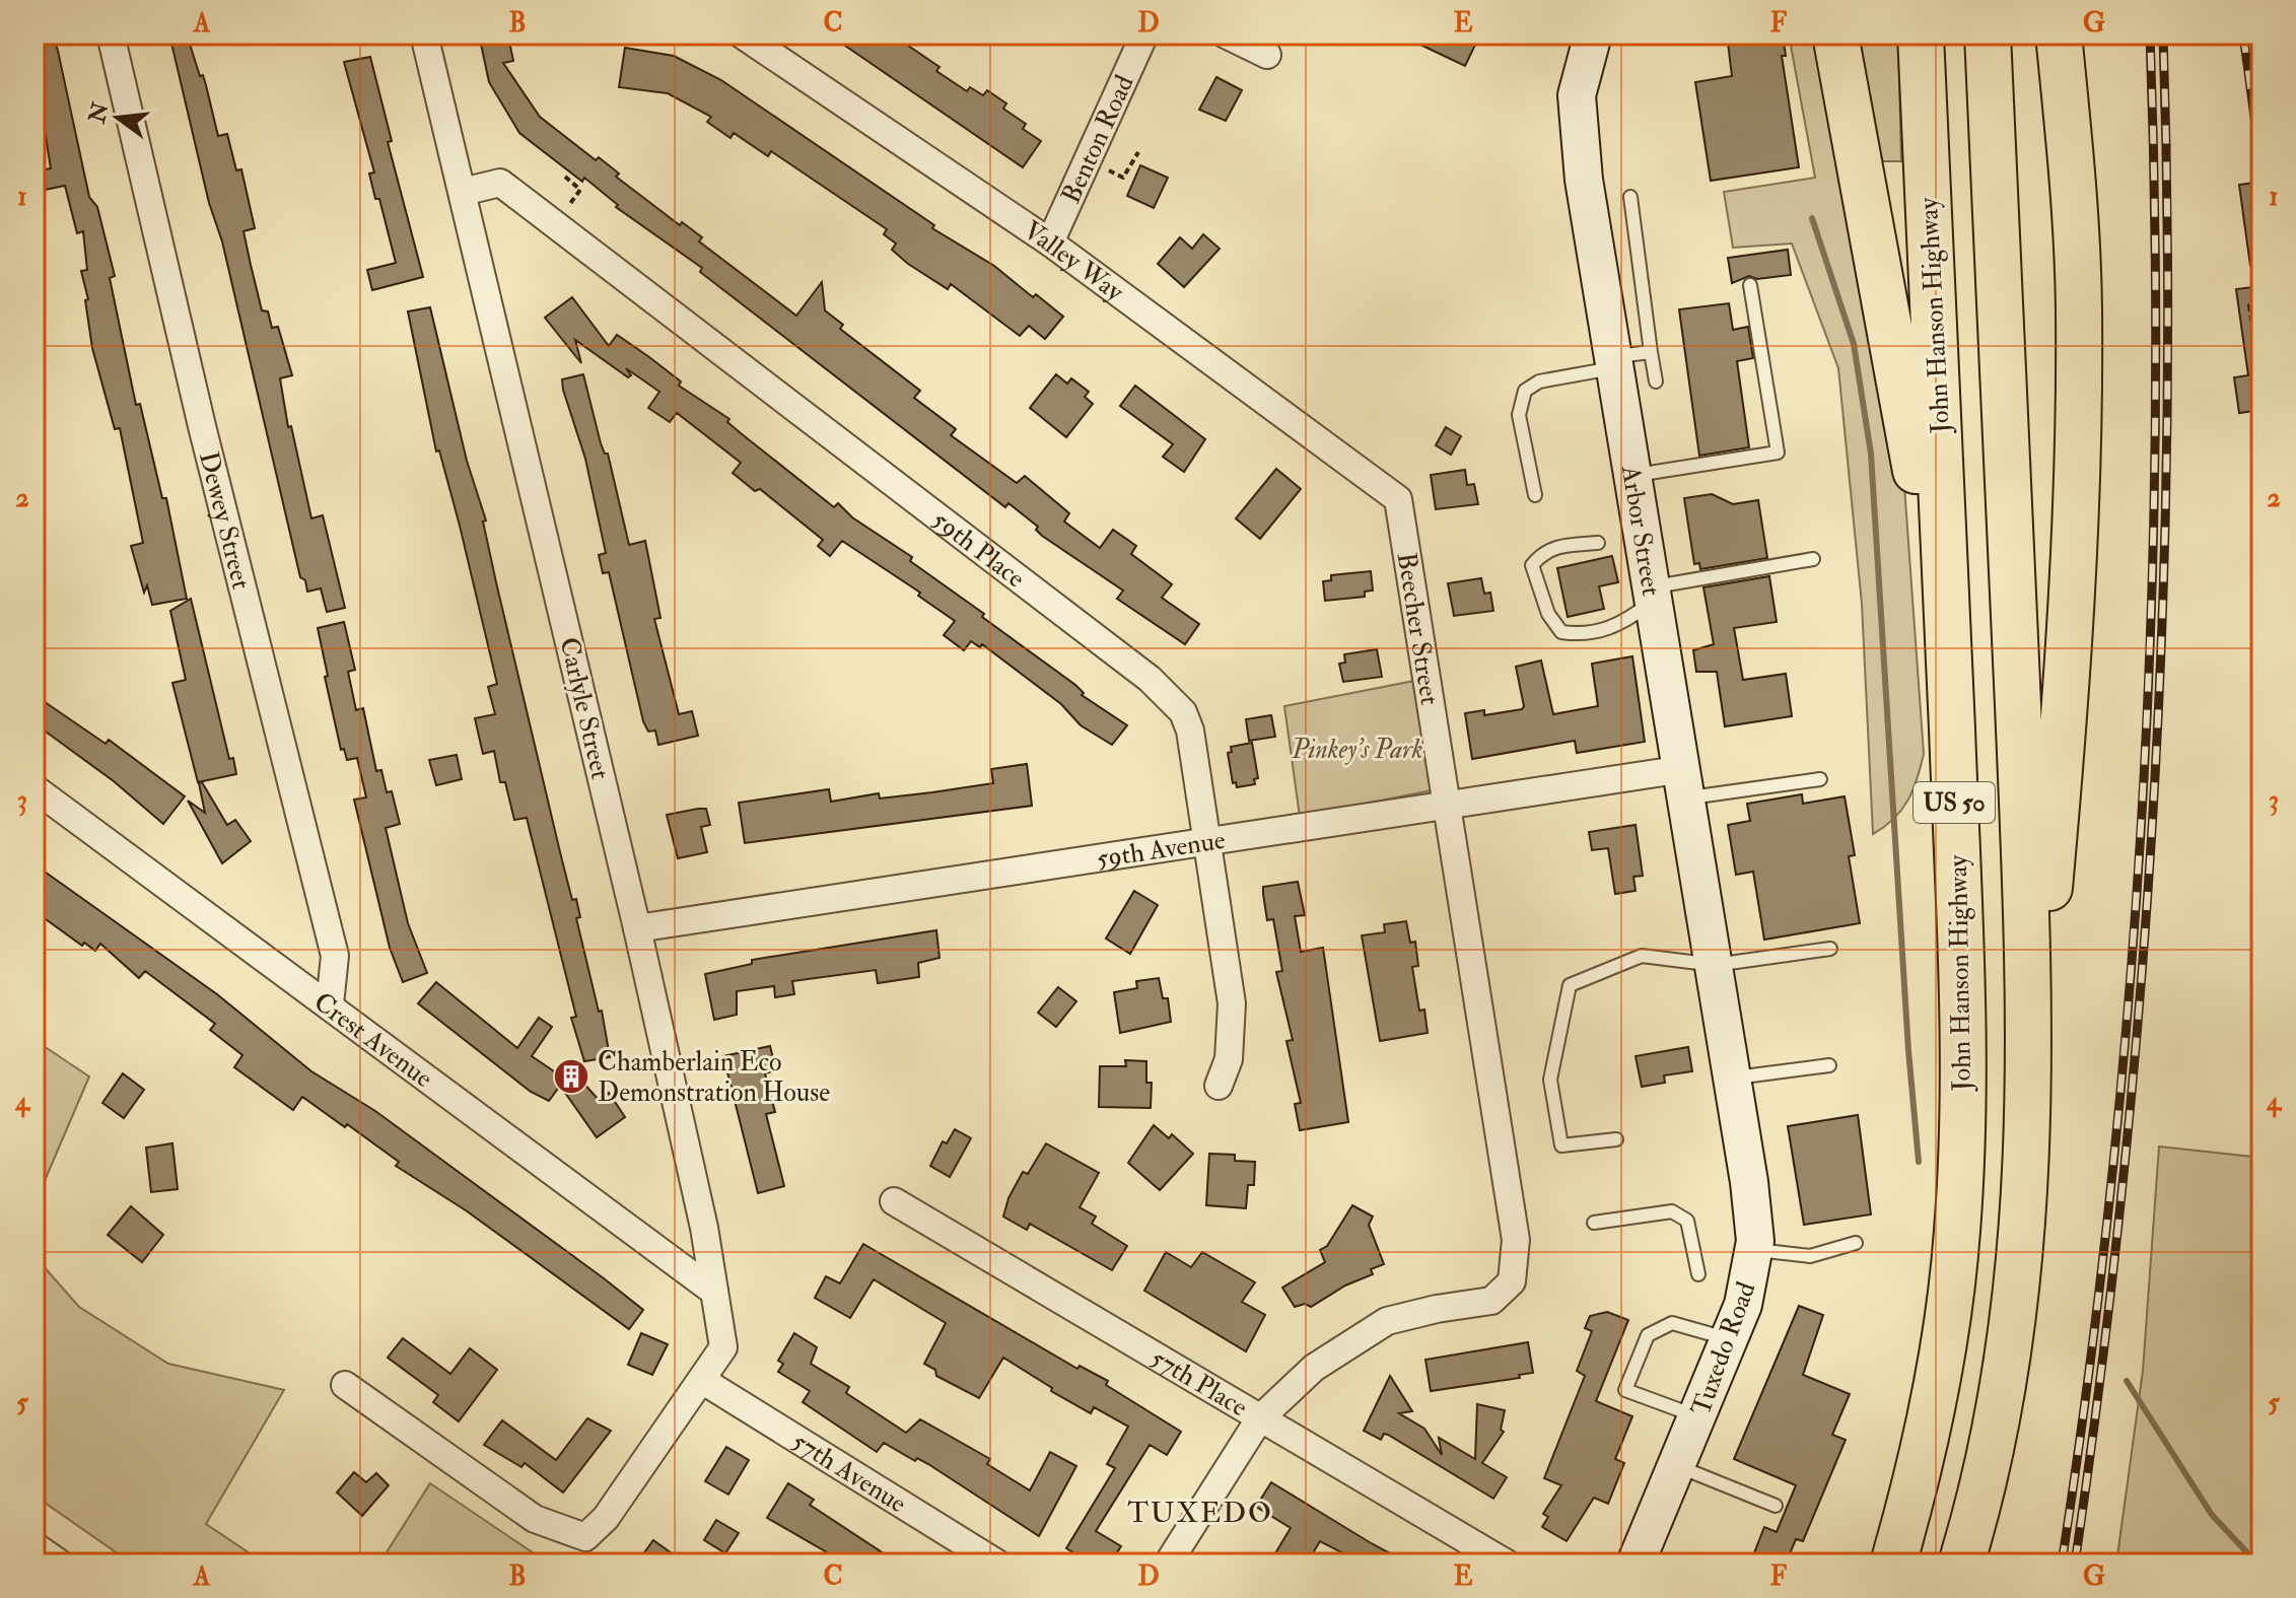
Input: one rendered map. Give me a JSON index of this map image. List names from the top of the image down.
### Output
{
  "streets": {
    "highway": ["John Hanson Highway", "US 50"],
    "main road": ["Arbor Street", "Tuxedo Road"],
    "street": [
      "Benton Road",
      "Valley Way",
      "Dewey Street",
      "59th Place",
      "Beecher Street",
      "Carlyle Street",
      "59th Avenue",
      "Crest Avenue",
      "57th Place",
      "57th Avenue"
    ]
  },
  "crossings": [
    ["Benton Road", "Valley Way"],
    ["Valley Way", "Beecher Street"],
    ["Dewey Street", "Crest Avenue"],
    ["Arbor Street", "59th Avenue"],
    ["Arbor Street", "Tuxedo Road"],
    ["59th Place", "Carlyle Street"],
    ["59th Place", "59th Avenue"],
    ["Beecher Street", "59th Avenue"],
    ["Beecher Street", "57th Place"],
    ["Carlyle Street", "59th Avenue"],
    ["Carlyle Street", "Crest Avenue"],
    ["Carlyle Street", "57th Avenue"]
  ],
  "districts": ["TUXEDO"],
  "parks": ["Pinkey's Park"],
  "places": {
    "building": ["Chamberlain Eco Demonstration House"]
  },
  "north": "left",
  "grid": {
    "columns": [
      "A",
      "B",
      "C",
      "D",
      "E",
      "F",
      "G"
    ],
    "rows": [
      "1",
      "2",
      "3",
      "4",
      "5"
    ]
  }
}
